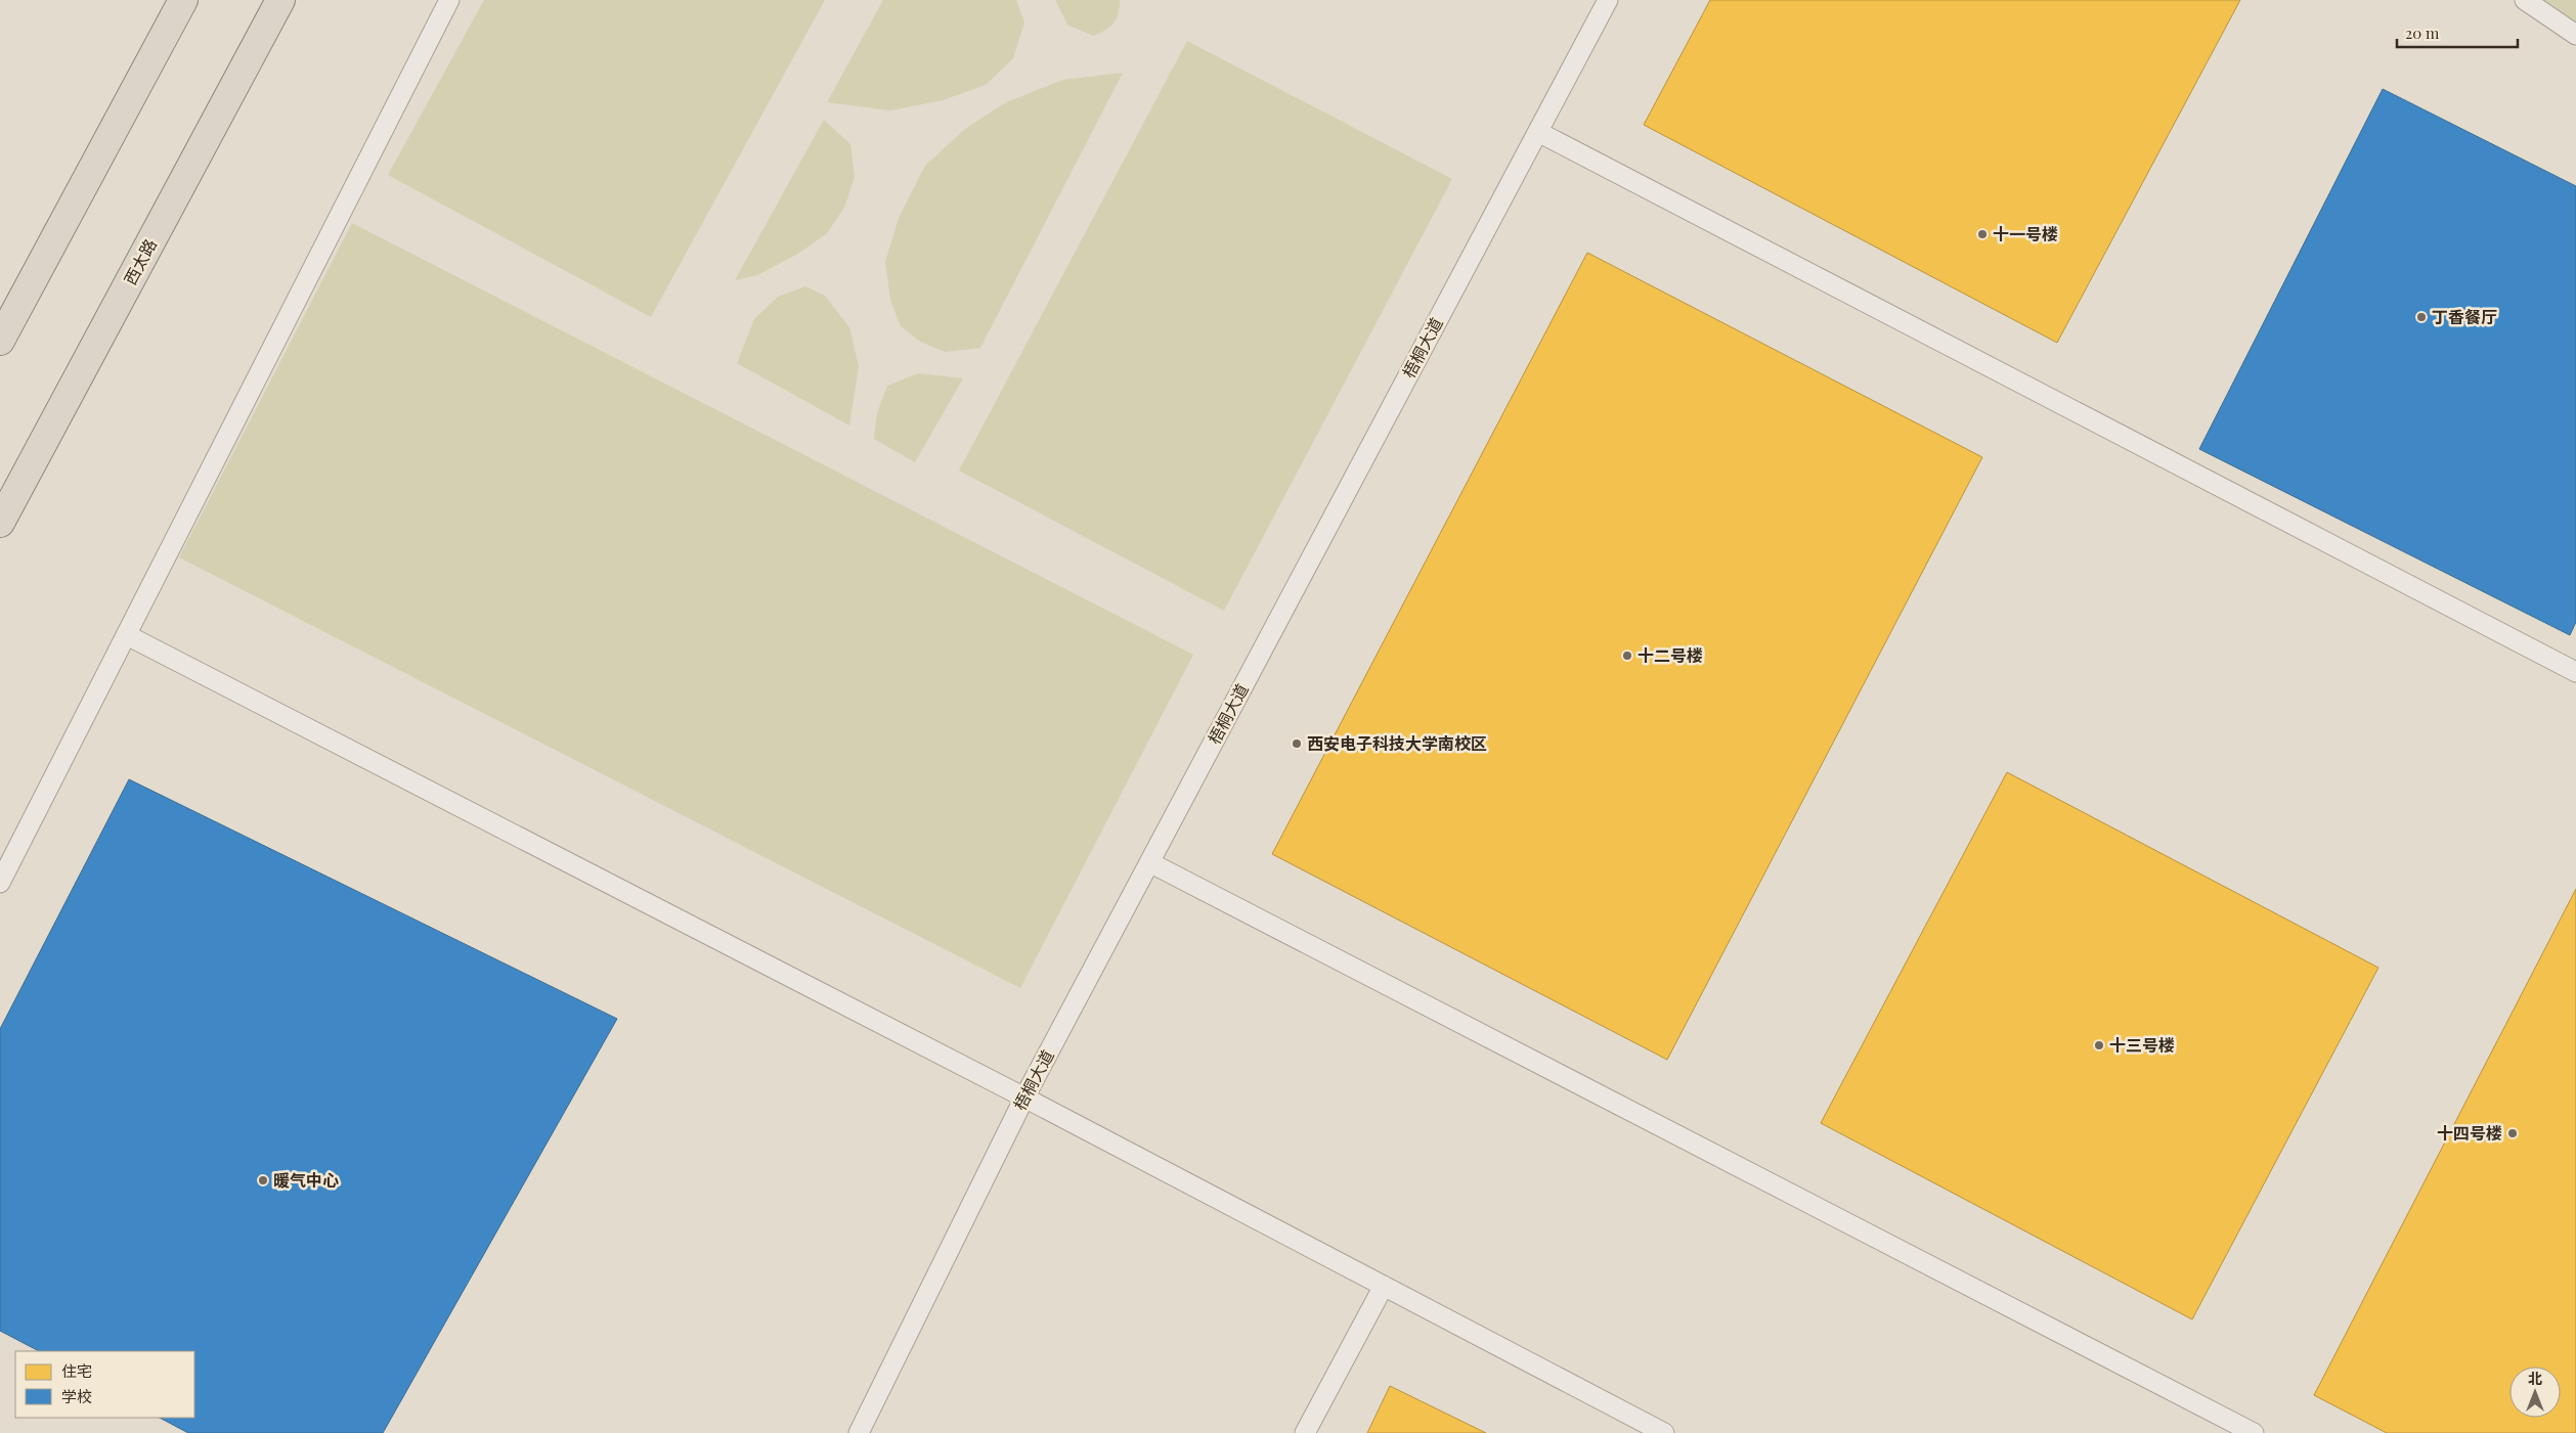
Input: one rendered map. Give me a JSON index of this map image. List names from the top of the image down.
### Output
{
  "streets": {
    "highway": ["西太路"],
    "lane": ["梧桐大道"]
  },
  "places": [
    "十一号楼",
    "丁香餐厅",
    "十二号楼",
    "西安电子科技大学南校区",
    "十三号楼",
    "十四号楼",
    "暖气中心"
  ],
  "legend": ["住宅", "学校"],
  "scale_bar": "20 m",
  "north": "top"
}
